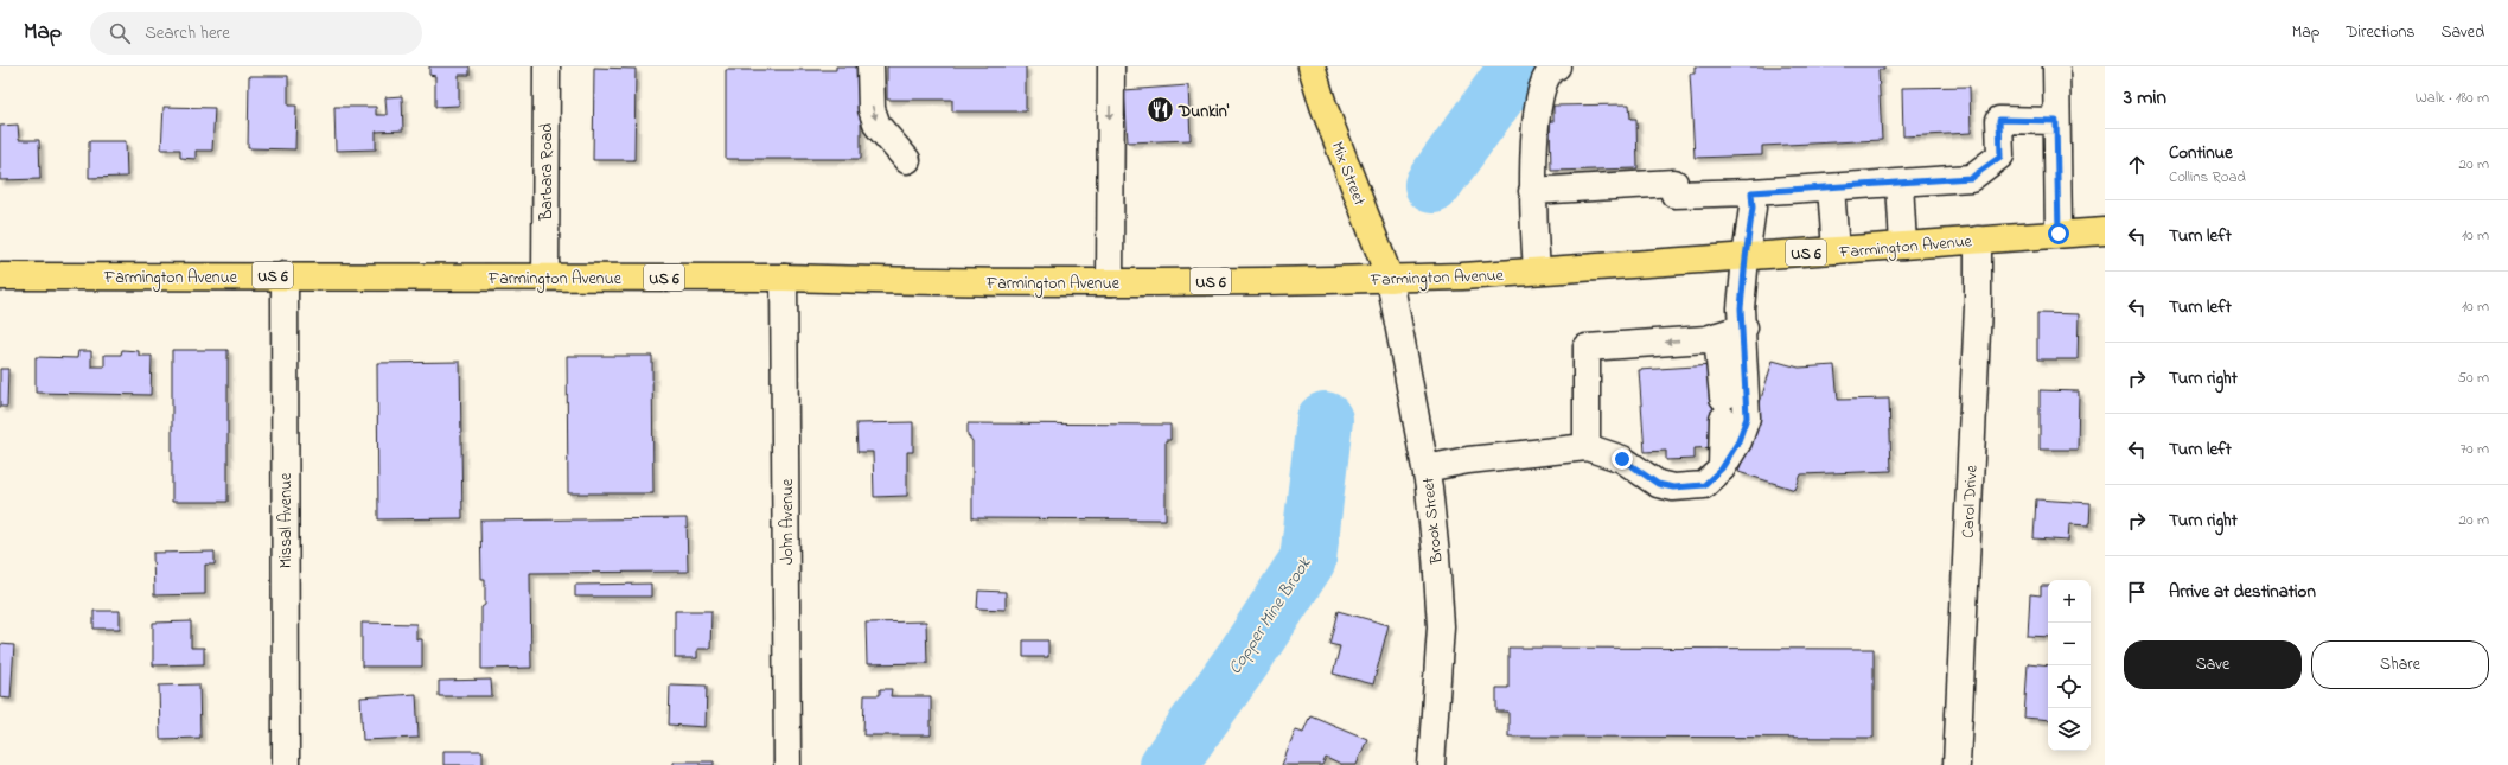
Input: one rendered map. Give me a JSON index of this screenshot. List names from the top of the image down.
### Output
{
  "streets": {
    "main road": ["Mix Street", "Farmington Avenue", "US 6"],
    "street": [
      "Barbara Road",
      "Carol Drive",
      "Missal Avenue",
      "Brook Street",
      "John Avenue"
    ]
  },
  "crossings": [
    ["Barbara Road", "Farmington Avenue"],
    ["Mix Street", "Farmington Avenue"],
    ["Mix Street", "Brook Street"],
    ["Farmington Avenue", "Carol Drive"],
    ["Farmington Avenue", "Missal Avenue"],
    ["Farmington Avenue", "Brook Street"],
    ["Farmington Avenue", "John Avenue"]
  ],
  "water": ["Copper Mine Brook"],
  "places": {
    "restaurant": ["Dunkin'"]
  },
  "page": {
    "header": "Map",
    "search": "Search here",
    "nav": ["Map", "Directions", "Saved"],
    "heading": ["3 min", "Walk · 180 m"],
    "list": [
      ["Continue", "Collins Road", "20 m"],
      ["Turn left", "10 m"],
      ["Turn left", "10 m"],
      ["Turn right", "50 m"],
      ["Turn left", "70 m"],
      ["Turn right", "20 m"],
      "Arrive at destination"
    ],
    "map_buttons": ["+", "−"],
    "buttons": ["Save", "Share"]
  }
}
